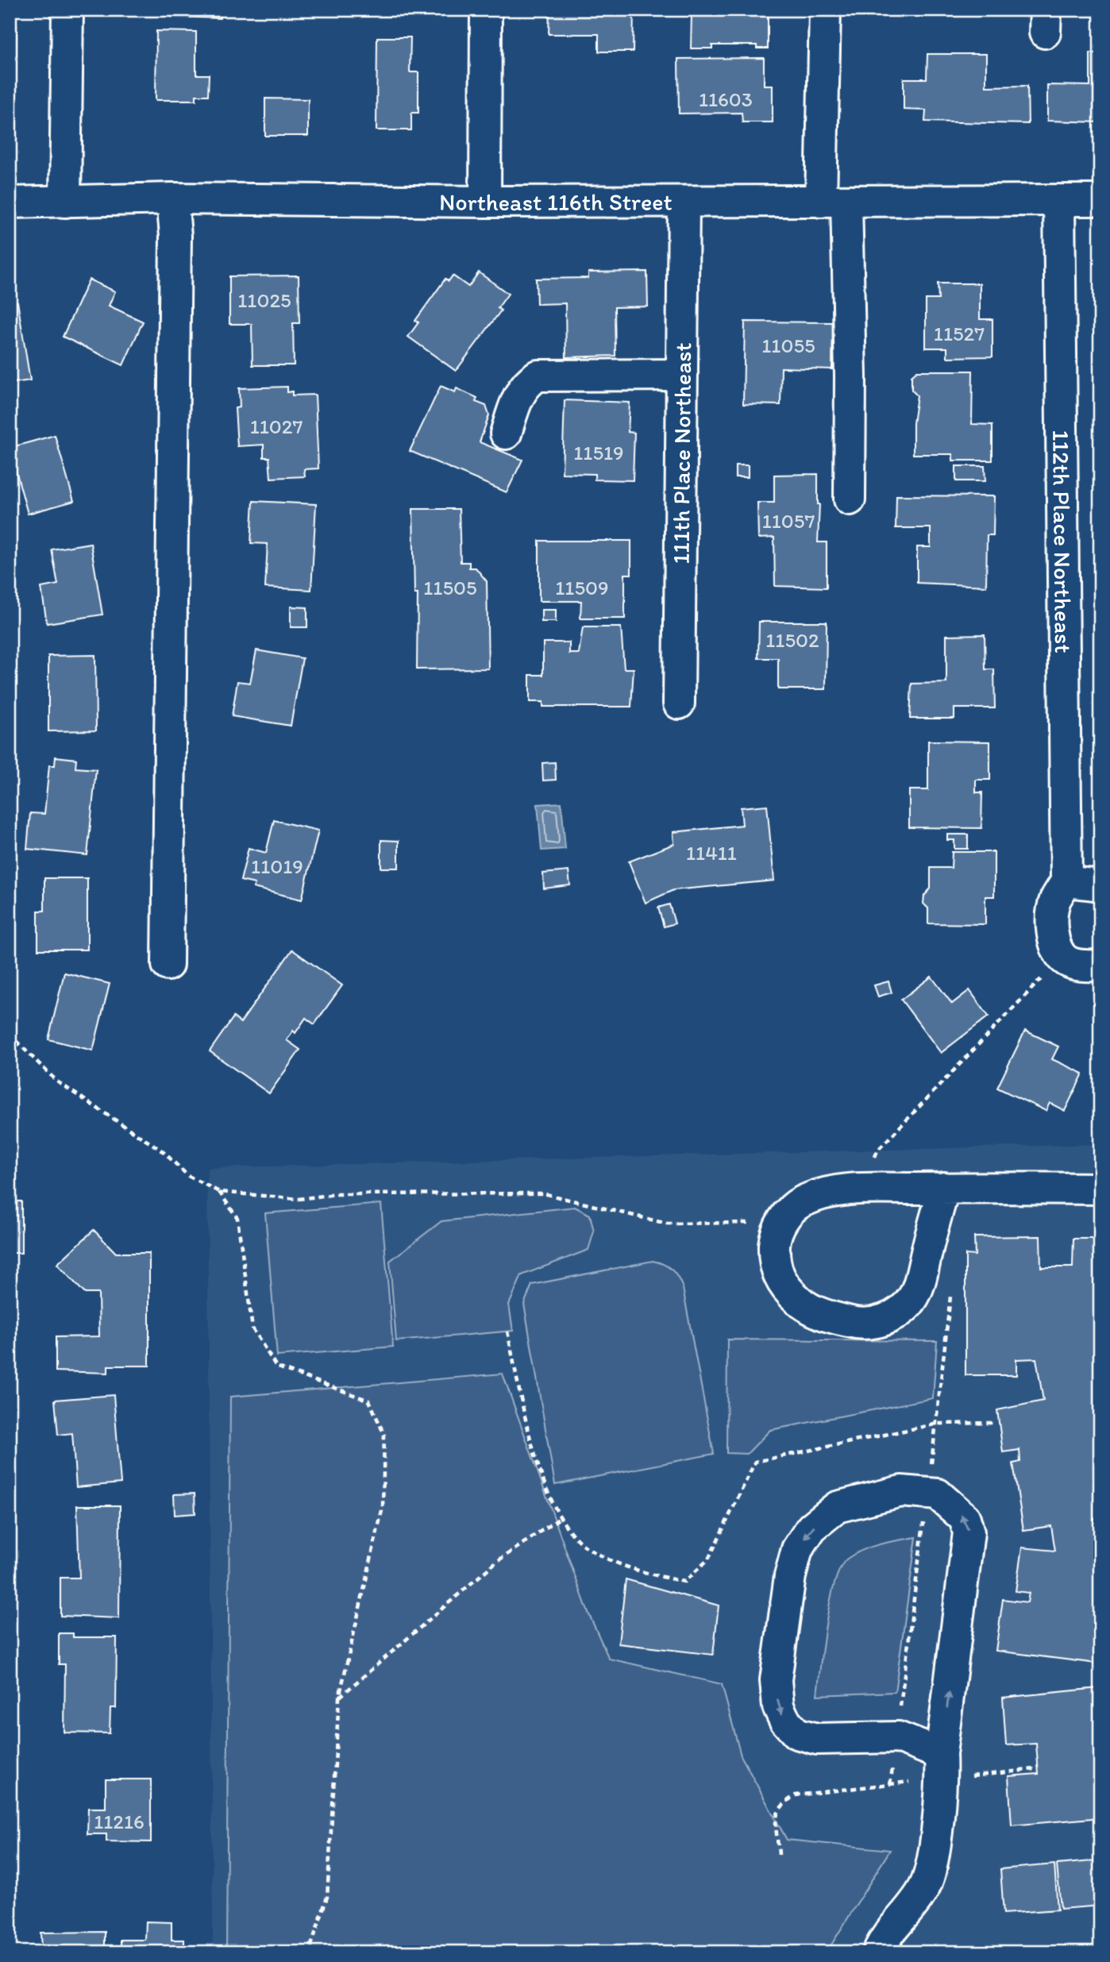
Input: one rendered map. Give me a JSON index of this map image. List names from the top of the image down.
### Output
{
  "streets": {
    "street": ["Northeast 116th Street", "111th Place Northeast", "112th Place Northeast"]
  },
  "crossings": [
    ["Northeast 116th Street", "111th Place Northeast"],
    ["Northeast 116th Street", "112th Place Northeast"]
  ],
  "house_numbers": [
    "11603",
    "11025",
    "11527",
    "11055",
    "11027",
    "11519",
    "11057",
    "11505",
    "11509",
    "11502",
    "11411",
    "11019",
    "11216"
  ]
}
